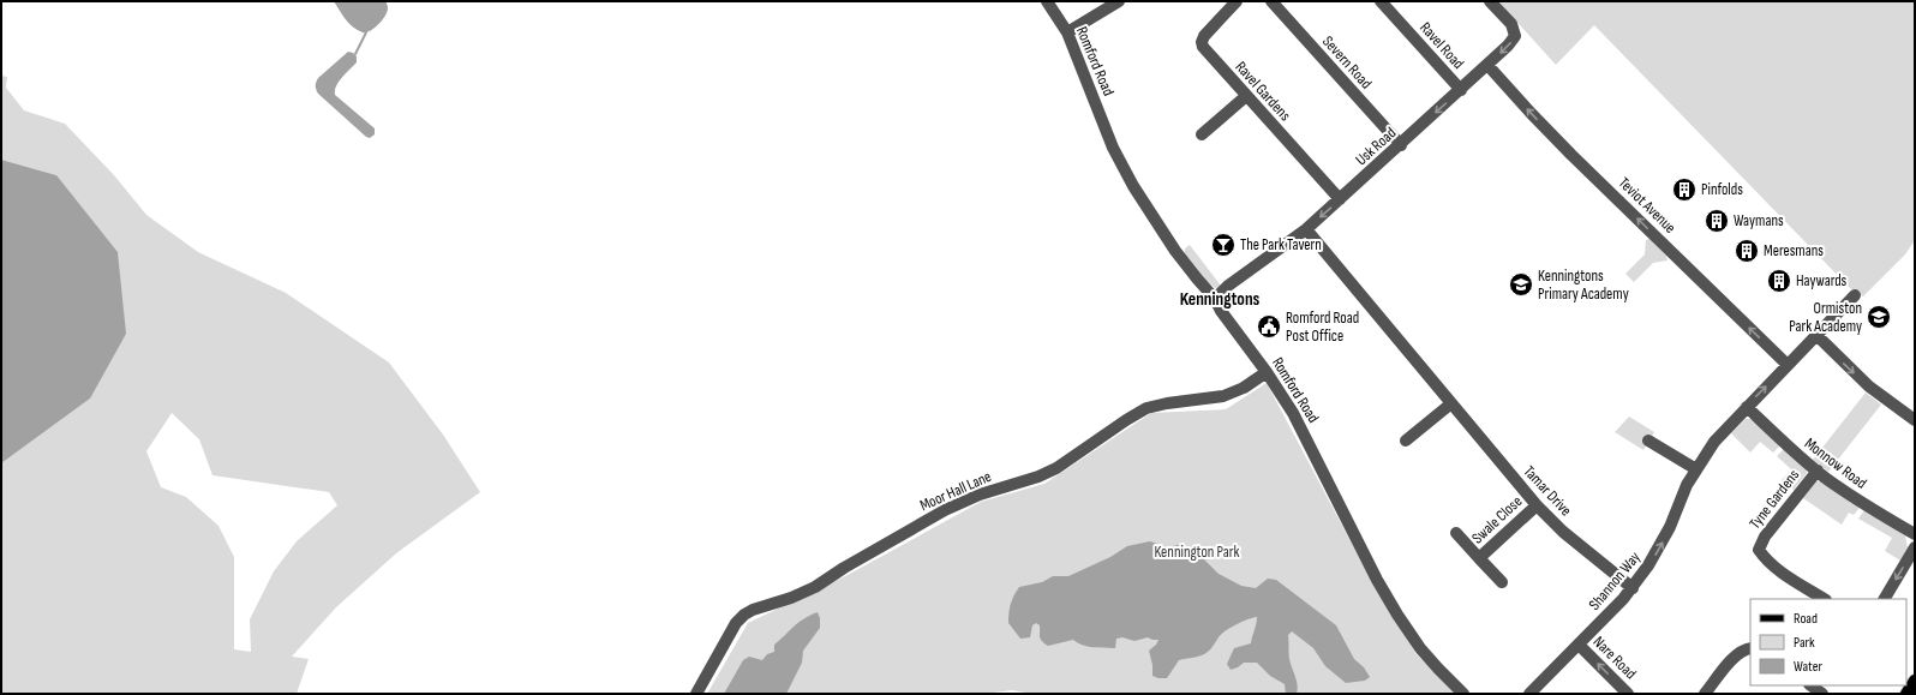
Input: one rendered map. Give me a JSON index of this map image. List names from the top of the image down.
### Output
{
  "streets": {
    "street": [
      "Ravel Road",
      "Romford Road",
      "Severn Road",
      "Ravel Gardens",
      "Usk Road",
      "Teviot Avenue",
      "Monnow Road",
      "Moor Hall Lane",
      "Tamar Drive",
      "Tyne Gardens",
      "Swale Close",
      "Shannon Way",
      "Nare Road"
    ]
  },
  "crossings": [
    ["Ravel Road", "Usk Road"],
    ["Romford Road", "Usk Road"],
    ["Romford Road", "Moor Hall Lane"],
    ["Severn Road", "Usk Road"],
    ["Ravel Gardens", "Usk Road"],
    ["Usk Road", "Teviot Avenue"],
    ["Usk Road", "Tamar Drive"],
    ["Teviot Avenue", "Shannon Way"],
    ["Monnow Road", "Tyne Gardens"],
    ["Monnow Road", "Shannon Way"],
    ["Tamar Drive", "Swale Close"],
    ["Tamar Drive", "Shannon Way"],
    ["Shannon Way", "Nare Road"]
  ],
  "one_way": [
    "Usk Road",
    "Teviot Avenue",
    "Shannon Way",
    "Nare Road"
  ],
  "districts": ["Kenningtons"],
  "parks": ["Kennington Park"],
  "places": {
    "building": [
      "Pinfolds",
      "Waymans",
      "Meresmans",
      "Haywards"
    ],
    "bar": ["The Park Tavern"],
    "school or university": ["Kenningtons Primary Academy", "Ormiston Park Academy"],
    "public building": ["Romford Road Post Office"]
  },
  "legend": ["Road", "Park", "Water"]
}
